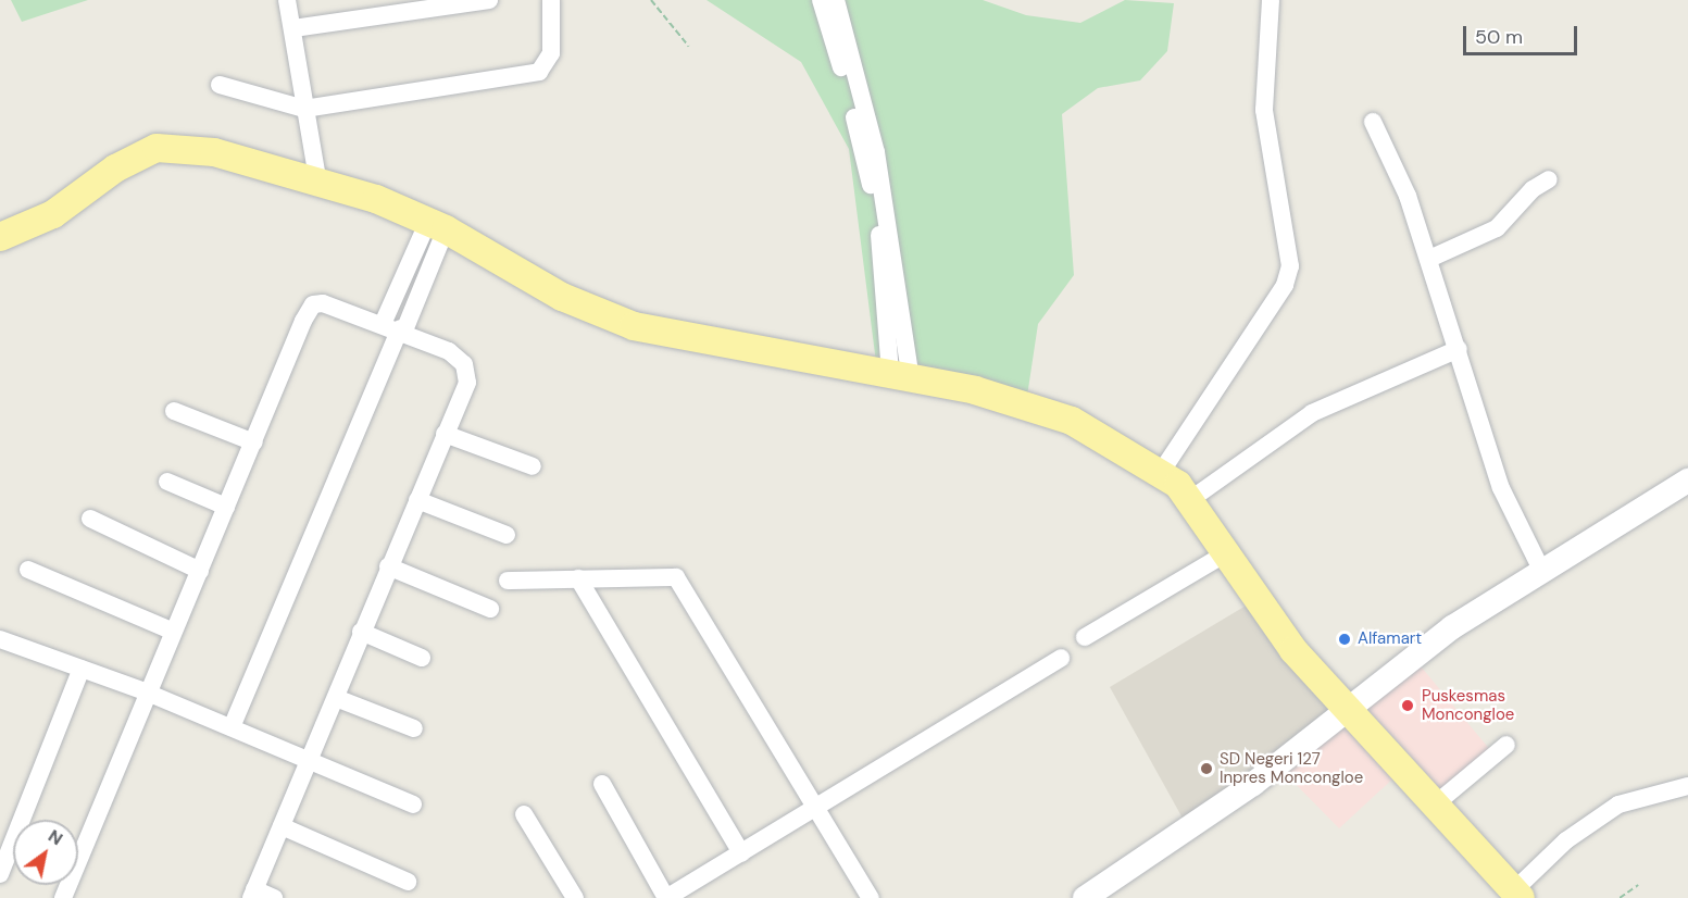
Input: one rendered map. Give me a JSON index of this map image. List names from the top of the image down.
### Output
{
  "places": ["Alfamart", "Puskesmas Moncongloe", "SD Negeri 127 Inpres Moncongloe"],
  "scale_bar": "50 m",
  "north": "top right"
}
